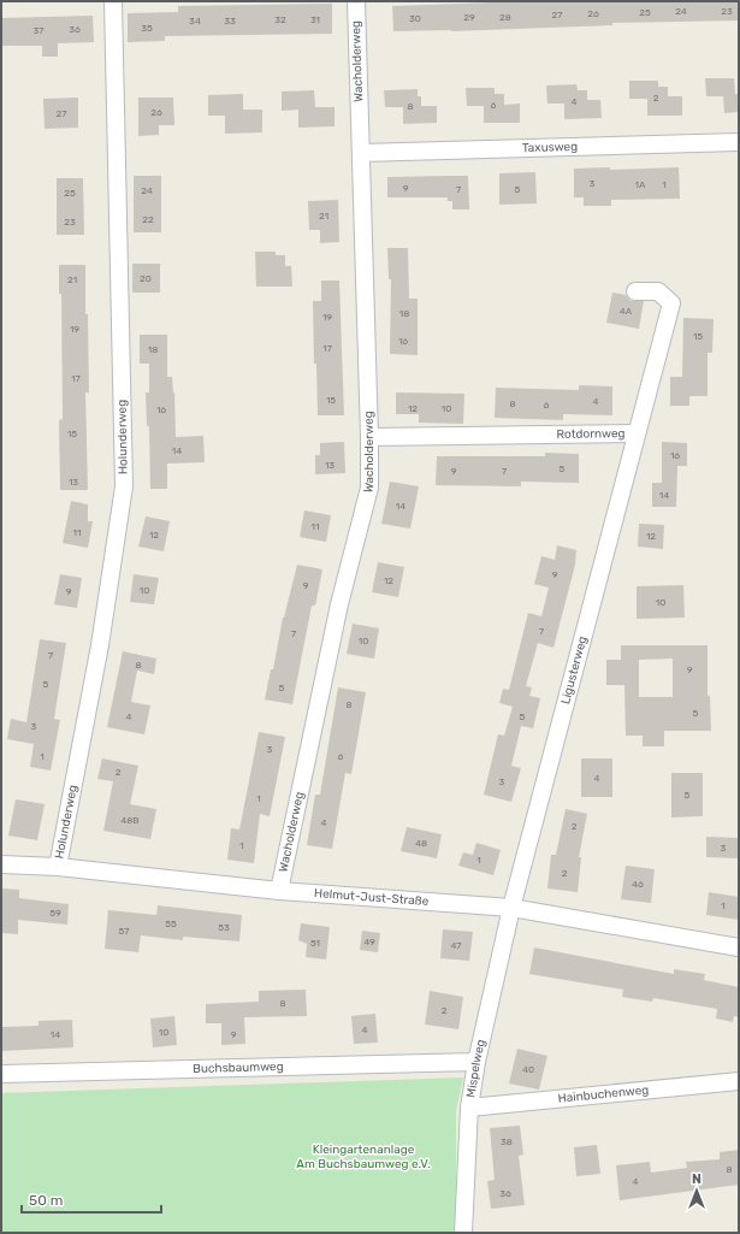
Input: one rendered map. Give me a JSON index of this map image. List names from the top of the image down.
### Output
{
  "streets": {
    "street": [
      "Wacholderweg",
      "Taxusweg",
      "Rotdornweg",
      "Holunderweg",
      "Ligusterweg",
      "Helmut-Just-Straße",
      "Buchsbaumweg",
      "Mispelweg",
      "Hainbuchenweg"
    ]
  },
  "crossings": [
    ["Wacholderweg", "Taxusweg"],
    ["Wacholderweg", "Rotdornweg"],
    ["Wacholderweg", "Helmut-Just-Straße"],
    ["Rotdornweg", "Ligusterweg"],
    ["Holunderweg", "Helmut-Just-Straße"],
    ["Ligusterweg", "Helmut-Just-Straße"],
    ["Ligusterweg", "Mispelweg"],
    ["Helmut-Just-Straße", "Mispelweg"],
    ["Buchsbaumweg", "Mispelweg"],
    ["Mispelweg", "Hainbuchenweg"]
  ],
  "parks": ["Kleingartenanlage Am Buchsbaumweg e.V."],
  "house_numbers": [
    "24",
    "23",
    "25",
    "26",
    "27",
    "29",
    "28",
    "30",
    "32",
    "31",
    "34",
    "33",
    "35",
    "36",
    "37",
    "2",
    "4",
    "6",
    "8",
    "26",
    "27",
    "3",
    "1A",
    "1",
    "9",
    "7",
    "5",
    "24",
    "25",
    "21",
    "22",
    "23",
    "20",
    "21",
    "4A",
    "18",
    "19",
    "19",
    "15",
    "16",
    "17",
    "18",
    "17",
    "15",
    "4",
    "8",
    "6",
    "12",
    "10",
    "16",
    "15",
    "14",
    "16",
    "13",
    "5",
    "9",
    "7",
    "13",
    "14",
    "14",
    "11",
    "11",
    "12",
    "12",
    "9",
    "12",
    "9",
    "10",
    "9",
    "10",
    "7",
    "7",
    "10",
    "7",
    "8",
    "9",
    "5",
    "5",
    "8",
    "5",
    "4",
    "5",
    "3",
    "3",
    "1",
    "6",
    "2",
    "4",
    "3",
    "5",
    "1",
    "48B",
    "4",
    "2",
    "48",
    "1",
    "3",
    "1",
    "2",
    "46",
    "1",
    "59",
    "55",
    "53",
    "57",
    "49",
    "51",
    "47",
    "8",
    "2",
    "4",
    "10",
    "14",
    "9",
    "40",
    "38",
    "8",
    "4",
    "36"
  ],
  "scale_bar": "50 m",
  "north": "top"
}
